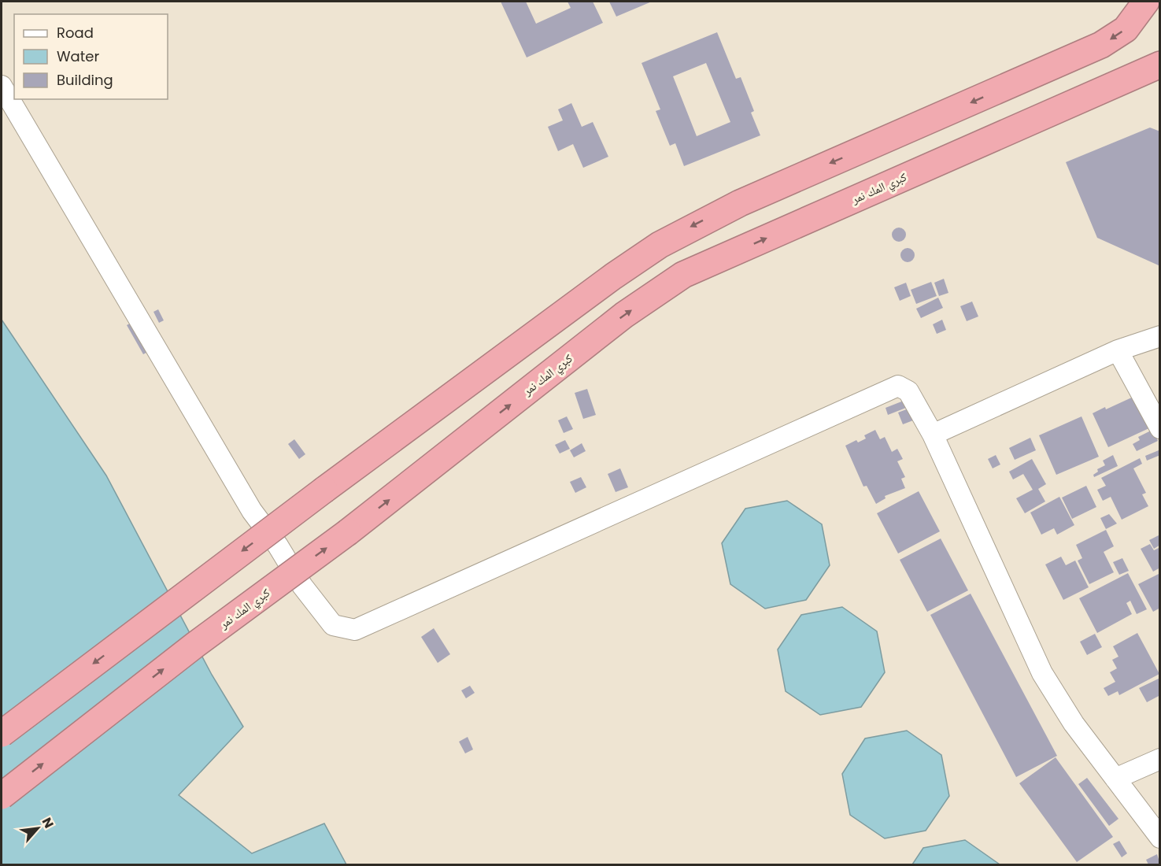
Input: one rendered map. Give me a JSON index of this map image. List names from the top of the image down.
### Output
{
  "streets": {
    "highway": ["كبري المك نمر"]
  },
  "legend": ["Road", "Water", "Building"],
  "north": "top right"
}
